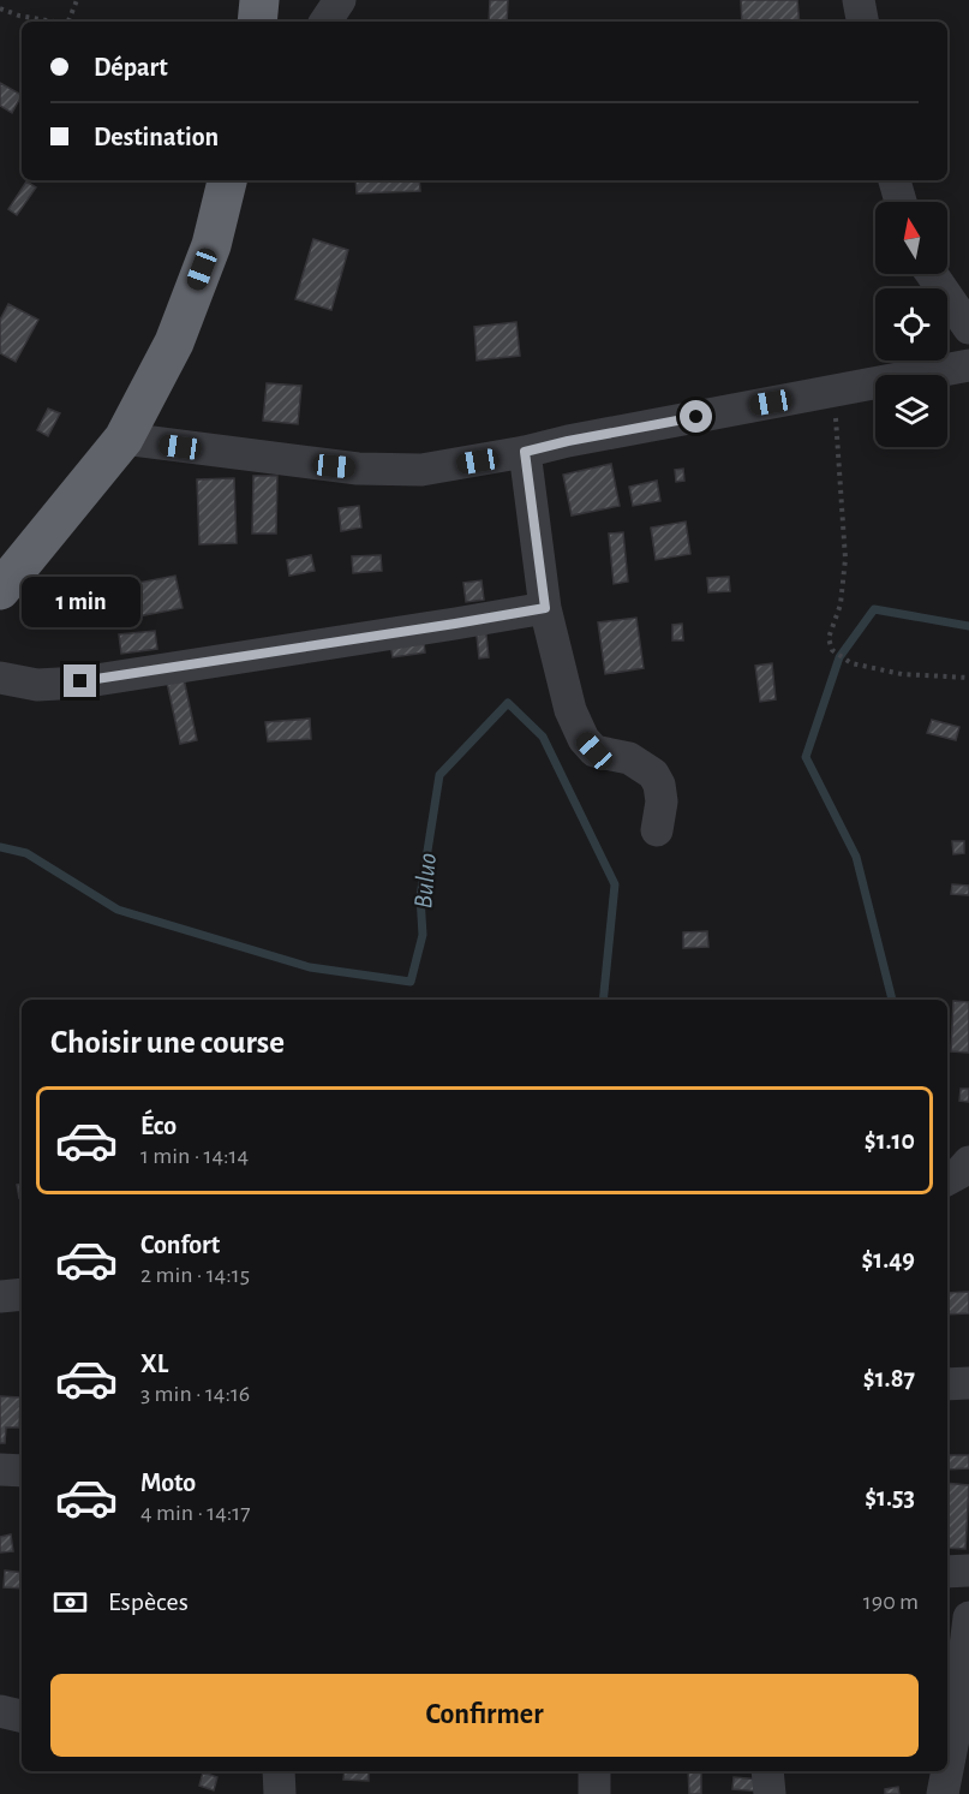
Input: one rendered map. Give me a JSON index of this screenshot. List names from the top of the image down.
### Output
{
  "water": ["Buluo"],
  "north": "top",
  "page": {
    "banner": ["Départ", "Destination"],
    "bubble": "1 min",
    "heading": "Choisir une course",
    "list": [
      {
        "name": "Éco",
        "note": "1 min · 14:14",
        "value": "$1.10"
      },
      {
        "name": "Confort",
        "note": "2 min · 14:15",
        "value": "$1.49"
      },
      {
        "name": "XL",
        "note": "3 min · 14:16",
        "value": "$1.87"
      },
      {
        "name": "Moto",
        "note": "4 min · 14:17",
        "value": "$1.53"
      }
    ],
    "pay": ["Espèces", "190 m"],
    "buttons": "Confirmer"
  }
}
